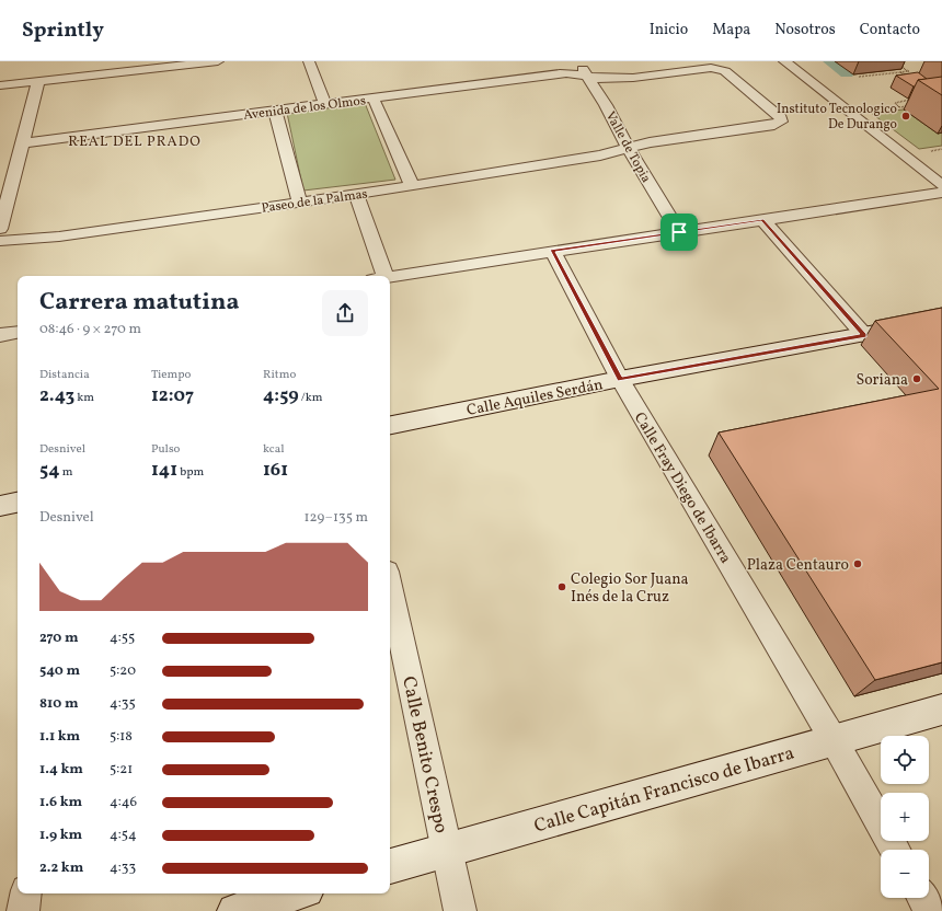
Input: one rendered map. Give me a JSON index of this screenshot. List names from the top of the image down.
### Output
{
  "streets": {
    "street": [
      "Avenida de los Olmos",
      "Valle de Topia",
      "Paseo de la Palmas",
      "Calle Aquiles Serdán",
      "Calle Fray Diego de Ibarra",
      "Calle Benito Crespo",
      "Calle Capitán Francisco de Ibarra"
    ]
  },
  "crossings": [
    ["Avenida de los Olmos", "Valle de Topia"],
    ["Avenida de los Olmos", "Paseo de la Palmas"],
    ["Valle de Topia", "Paseo de la Palmas"],
    ["Calle Aquiles Serdán", "Calle Fray Diego de Ibarra"],
    ["Calle Fray Diego de Ibarra", "Calle Capitán Francisco de Ibarra"],
    ["Calle Benito Crespo", "Calle Capitán Francisco de Ibarra"]
  ],
  "districts": ["REAL DEL PRADO"],
  "places": [
    "Instituto Tecnologico De Durango",
    "Soriana",
    "Plaza Centauro",
    "Colegio Sor Juana Inés de la Cruz"
  ],
  "page": {
    "header": "Sprintly",
    "nav": [
      "Inicio",
      "Mapa",
      "Nosotros",
      "Contacto"
    ],
    "heading": ["Carrera matutina", "08:46 · 9 × 270 m"],
    "stats": [
      ["Distancia", "2.43 km"],
      ["Tiempo", "12:07"],
      ["Ritmo", "4:59 /km"],
      ["Desnivel", "54 m"],
      ["Pulso", "141 bpm"],
      ["kcal", "161"]
    ],
    "chart": ["Desnivel", "129–135 m"],
    "list": [
      {
        "name": "270 m",
        "note": "4:55"
      },
      {
        "name": "540 m",
        "note": "5:20"
      },
      {
        "name": "810 m",
        "note": "4:35"
      },
      {
        "name": "1.1 km",
        "note": "5:18"
      },
      {
        "name": "1.4 km",
        "note": "5:21"
      },
      {
        "name": "1.6 km",
        "note": "4:46"
      },
      {
        "name": "1.9 km",
        "note": "4:54"
      },
      {
        "name": "2.2 km",
        "note": "4:33"
      }
    ],
    "map_buttons": ["+", "−"]
  }
}
